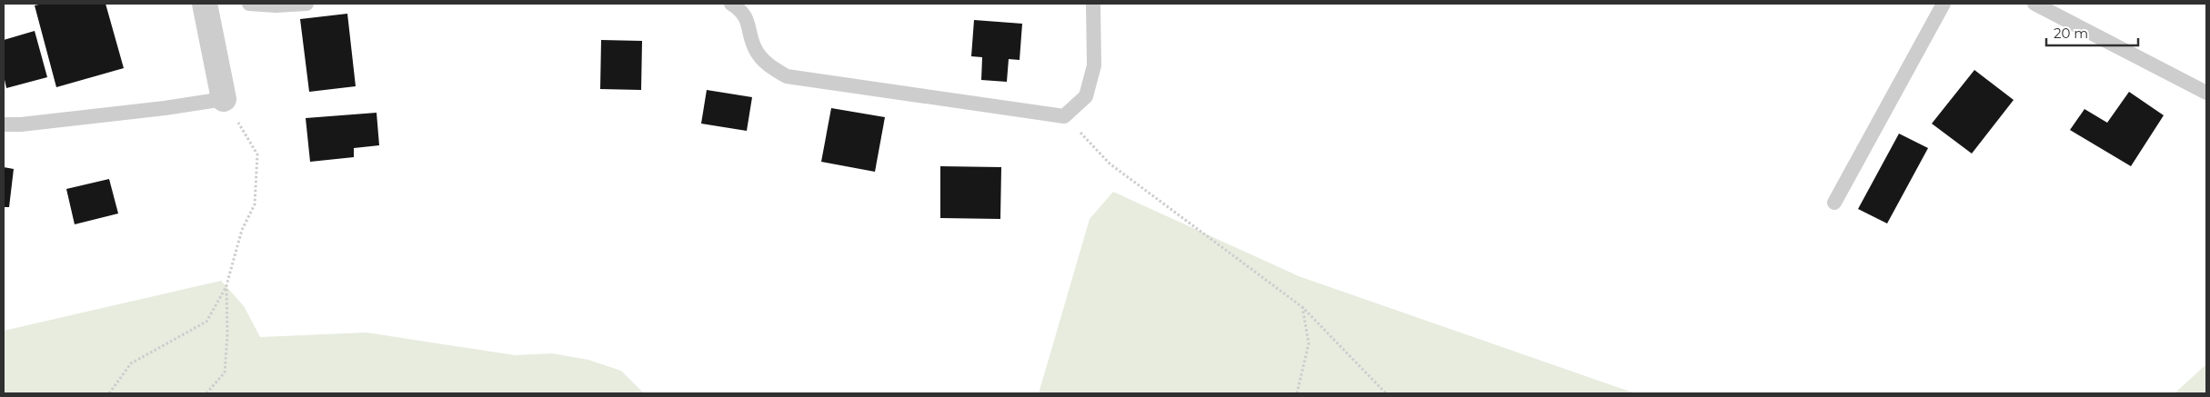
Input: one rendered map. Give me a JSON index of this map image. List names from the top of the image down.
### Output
{
  "scale_bar": "20 m"
}
